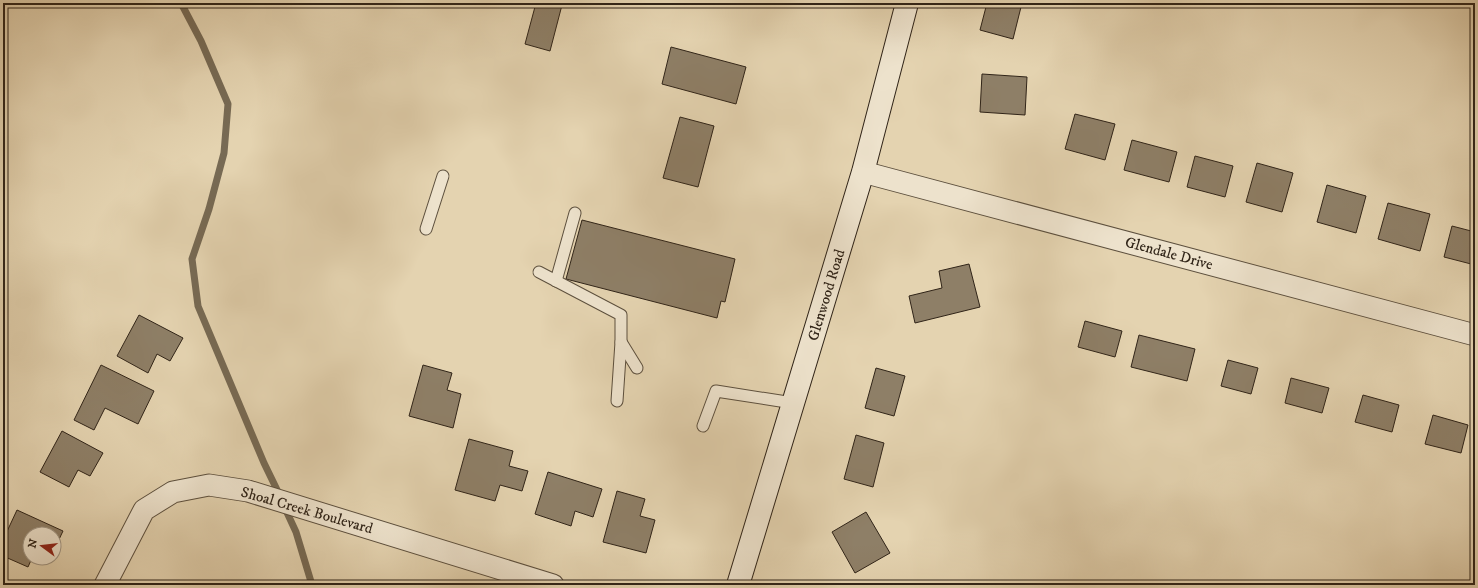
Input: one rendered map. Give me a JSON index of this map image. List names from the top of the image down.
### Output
{
  "streets": {
    "main road": ["Glenwood Road"],
    "street": ["Glendale Drive", "Shoal Creek Boulevard"]
  },
  "crossings": [
    ["Glendale Drive", "Glenwood Road"]
  ],
  "north": "left"
}
